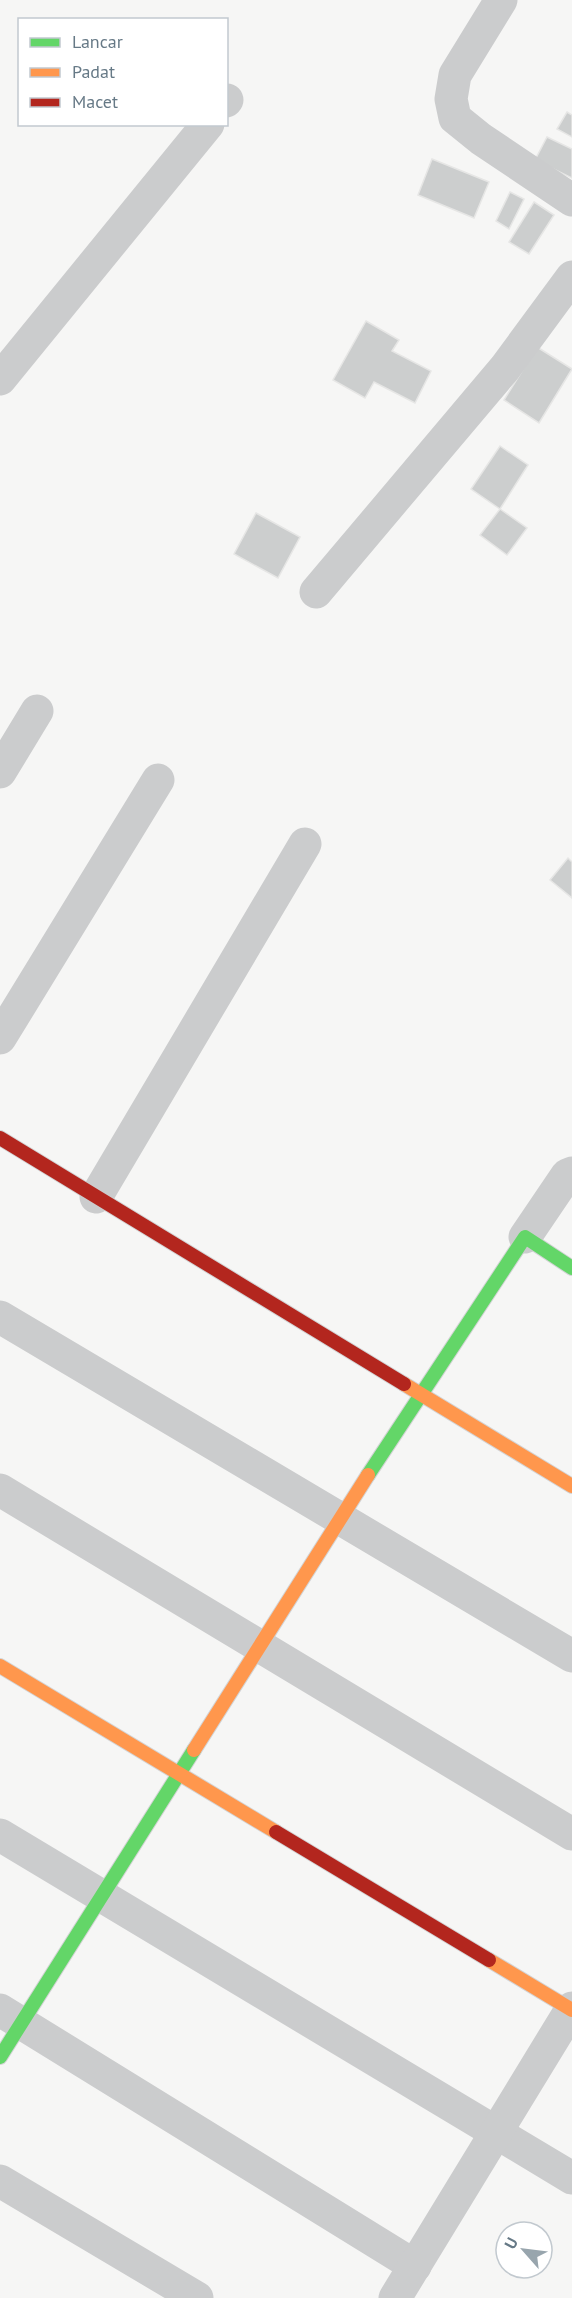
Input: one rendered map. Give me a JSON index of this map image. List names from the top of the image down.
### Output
{
  "legend": ["Lancar", "Padat", "Macet"],
  "north": "top left"
}
